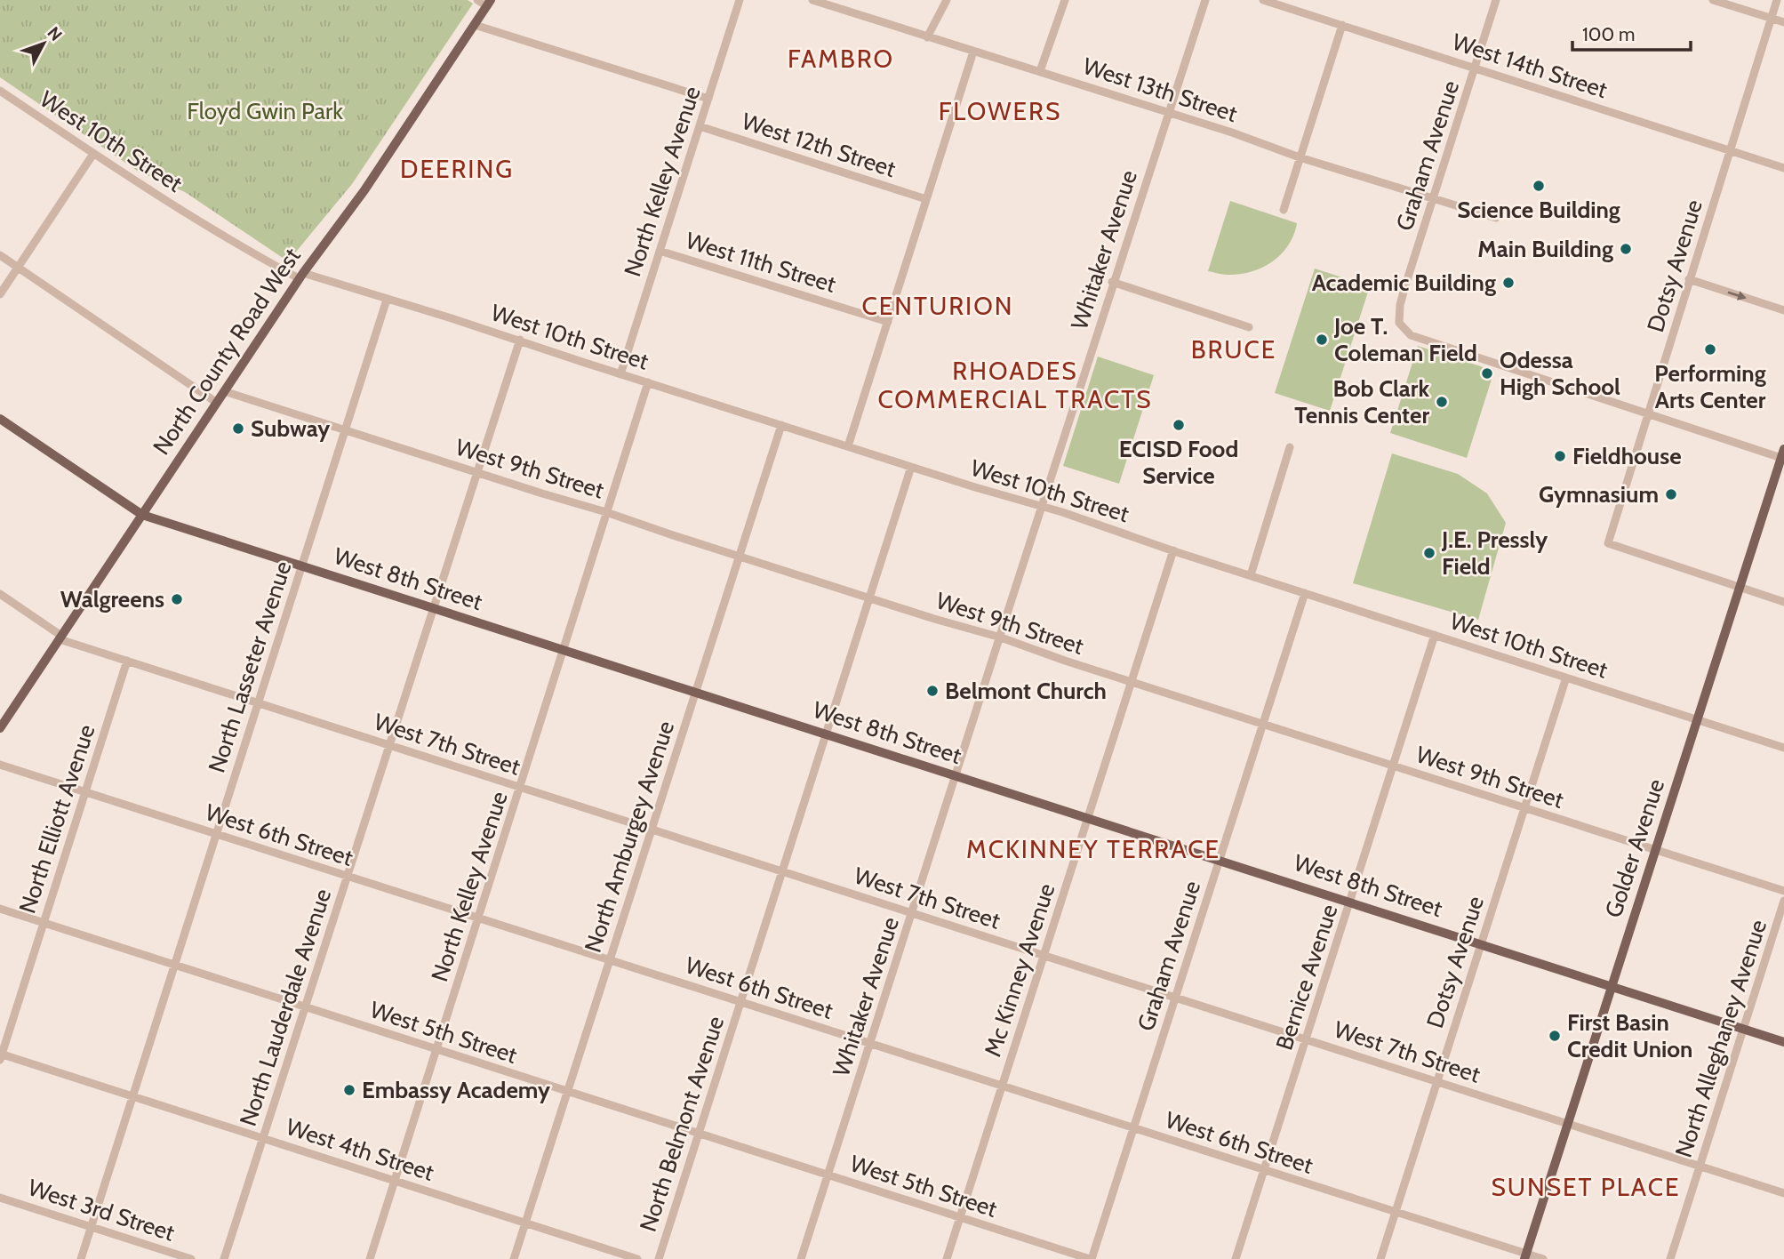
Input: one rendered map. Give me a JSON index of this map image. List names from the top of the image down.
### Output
{
  "streets": {
    "main road": ["North County Road West", "West 8th Street", "Golder Avenue"],
    "street": [
      "West 14th Street",
      "West 13th Street",
      "West 10th Street",
      "West 12th Street",
      "Graham Avenue",
      "North Kelley Avenue",
      "Whitaker Avenue",
      "West 11th Street",
      "Dotsy Avenue",
      "West 9th Street",
      "North Lasseter Avenue",
      "West 7th Street",
      "North Elliott Avenue",
      "West 6th Street",
      "North Amburgey Avenue",
      "Mc Kinney Avenue",
      "Bernice Avenue",
      "North Lauderdale Avenue",
      "West 5th Street",
      "North Alleghaney Avenue",
      "North Belmont Avenue",
      "West 4th Street",
      "West 3rd Street"
    ]
  },
  "crossings": [
    ["West 14th Street", "Graham Avenue"],
    ["West 14th Street", "Dotsy Avenue"],
    ["West 13th Street", "Graham Avenue"],
    ["West 13th Street", "Whitaker Avenue"],
    ["West 10th Street", "Graham Avenue"],
    ["West 10th Street", "North Kelley Avenue"],
    ["West 10th Street", "Whitaker Avenue"],
    ["West 10th Street", "Dotsy Avenue"],
    ["West 10th Street", "North County Road West"],
    ["West 10th Street", "North Lasseter Avenue"],
    ["West 10th Street", "North Amburgey Avenue"],
    ["West 10th Street", "Golder Avenue"],
    ["West 10th Street", "Mc Kinney Avenue"],
    ["West 10th Street", "Bernice Avenue"],
    ["West 10th Street", "North Lauderdale Avenue"],
    ["West 10th Street", "North Belmont Avenue"],
    ["West 12th Street", "North Kelley Avenue"],
    ["Graham Avenue", "Dotsy Avenue"],
    ["Graham Avenue", "West 9th Street"],
    ["Graham Avenue", "West 8th Street"],
    ["Graham Avenue", "West 7th Street"],
    ["Graham Avenue", "West 6th Street"],
    ["Graham Avenue", "West 5th Street"],
    ["North Kelley Avenue", "West 11th Street"],
    ["North Kelley Avenue", "West 9th Street"],
    ["North Kelley Avenue", "West 8th Street"],
    ["North Kelley Avenue", "West 7th Street"],
    ["North Kelley Avenue", "West 6th Street"],
    ["North Kelley Avenue", "West 5th Street"],
    ["North Kelley Avenue", "West 4th Street"],
    ["Whitaker Avenue", "West 9th Street"],
    ["Whitaker Avenue", "West 8th Street"],
    ["Whitaker Avenue", "West 7th Street"],
    ["Whitaker Avenue", "West 6th Street"],
    ["Whitaker Avenue", "West 5th Street"],
    ["Dotsy Avenue", "West 9th Street"],
    ["Dotsy Avenue", "West 8th Street"],
    ["Dotsy Avenue", "West 7th Street"],
    ["Dotsy Avenue", "West 6th Street"],
    ["Dotsy Avenue", "Golder Avenue"],
    ["North County Road West", "West 9th Street"],
    ["North County Road West", "West 8th Street"],
    ["North County Road West", "West 7th Street"],
    ["West 9th Street", "North Lasseter Avenue"],
    ["West 9th Street", "North Amburgey Avenue"],
    ["West 9th Street", "Golder Avenue"],
    ["West 9th Street", "Mc Kinney Avenue"],
    ["West 9th Street", "Bernice Avenue"],
    ["West 9th Street", "North Lauderdale Avenue"],
    ["West 9th Street", "North Belmont Avenue"],
    ["West 8th Street", "North Lasseter Avenue"],
    ["West 8th Street", "North Amburgey Avenue"],
    ["West 8th Street", "Golder Avenue"],
    ["West 8th Street", "Mc Kinney Avenue"],
    ["West 8th Street", "Bernice Avenue"],
    ["West 8th Street", "North Lauderdale Avenue"],
    ["West 8th Street", "North Alleghaney Avenue"],
    ["West 8th Street", "North Belmont Avenue"],
    ["North Lasseter Avenue", "West 7th Street"],
    ["North Lasseter Avenue", "West 6th Street"],
    ["North Lasseter Avenue", "West 5th Street"],
    ["North Lasseter Avenue", "West 4th Street"],
    ["North Lasseter Avenue", "West 3rd Street"],
    ["West 7th Street", "North Elliott Avenue"],
    ["West 7th Street", "North Amburgey Avenue"],
    ["West 7th Street", "Golder Avenue"],
    ["West 7th Street", "Mc Kinney Avenue"],
    ["West 7th Street", "Bernice Avenue"],
    ["West 7th Street", "North Lauderdale Avenue"],
    ["West 7th Street", "North Alleghaney Avenue"],
    ["West 7th Street", "North Belmont Avenue"],
    ["North Elliott Avenue", "West 6th Street"],
    ["North Elliott Avenue", "West 5th Street"],
    ["North Elliott Avenue", "West 4th Street"],
    ["West 6th Street", "North Amburgey Avenue"],
    ["West 6th Street", "Golder Avenue"],
    ["West 6th Street", "Mc Kinney Avenue"],
    ["West 6th Street", "Bernice Avenue"],
    ["West 6th Street", "North Lauderdale Avenue"],
    ["West 6th Street", "North Belmont Avenue"],
    ["North Amburgey Avenue", "West 5th Street"],
    ["North Amburgey Avenue", "West 4th Street"],
    ["Mc Kinney Avenue", "West 5th Street"],
    ["North Lauderdale Avenue", "West 5th Street"],
    ["North Lauderdale Avenue", "West 4th Street"],
    ["West 5th Street", "North Belmont Avenue"]
  ],
  "districts": [
    "FAMBRO",
    "FLOWERS",
    "DEERING",
    "CENTURION",
    "BRUCE",
    "RHOADES COMMERCIAL TRACTS",
    "MCKINNEY TERRACE",
    "SUNSET PLACE"
  ],
  "parks": ["Floyd Gwin Park"],
  "places": [
    "Science Building",
    "Main Building",
    "Academic Building",
    "Joe T. Coleman Field",
    "Performing Arts Center",
    "Odessa High School",
    "Bob Clark Tennis Center",
    "ECISD Food Service",
    "Subway",
    "Fieldhouse",
    "Gymnasium",
    "J.E. Pressly Field",
    "Walgreens",
    "Belmont Church",
    "First Basin Credit Union",
    "Embassy Academy"
  ],
  "scale_bar": "100 m",
  "north": "top right"
}
